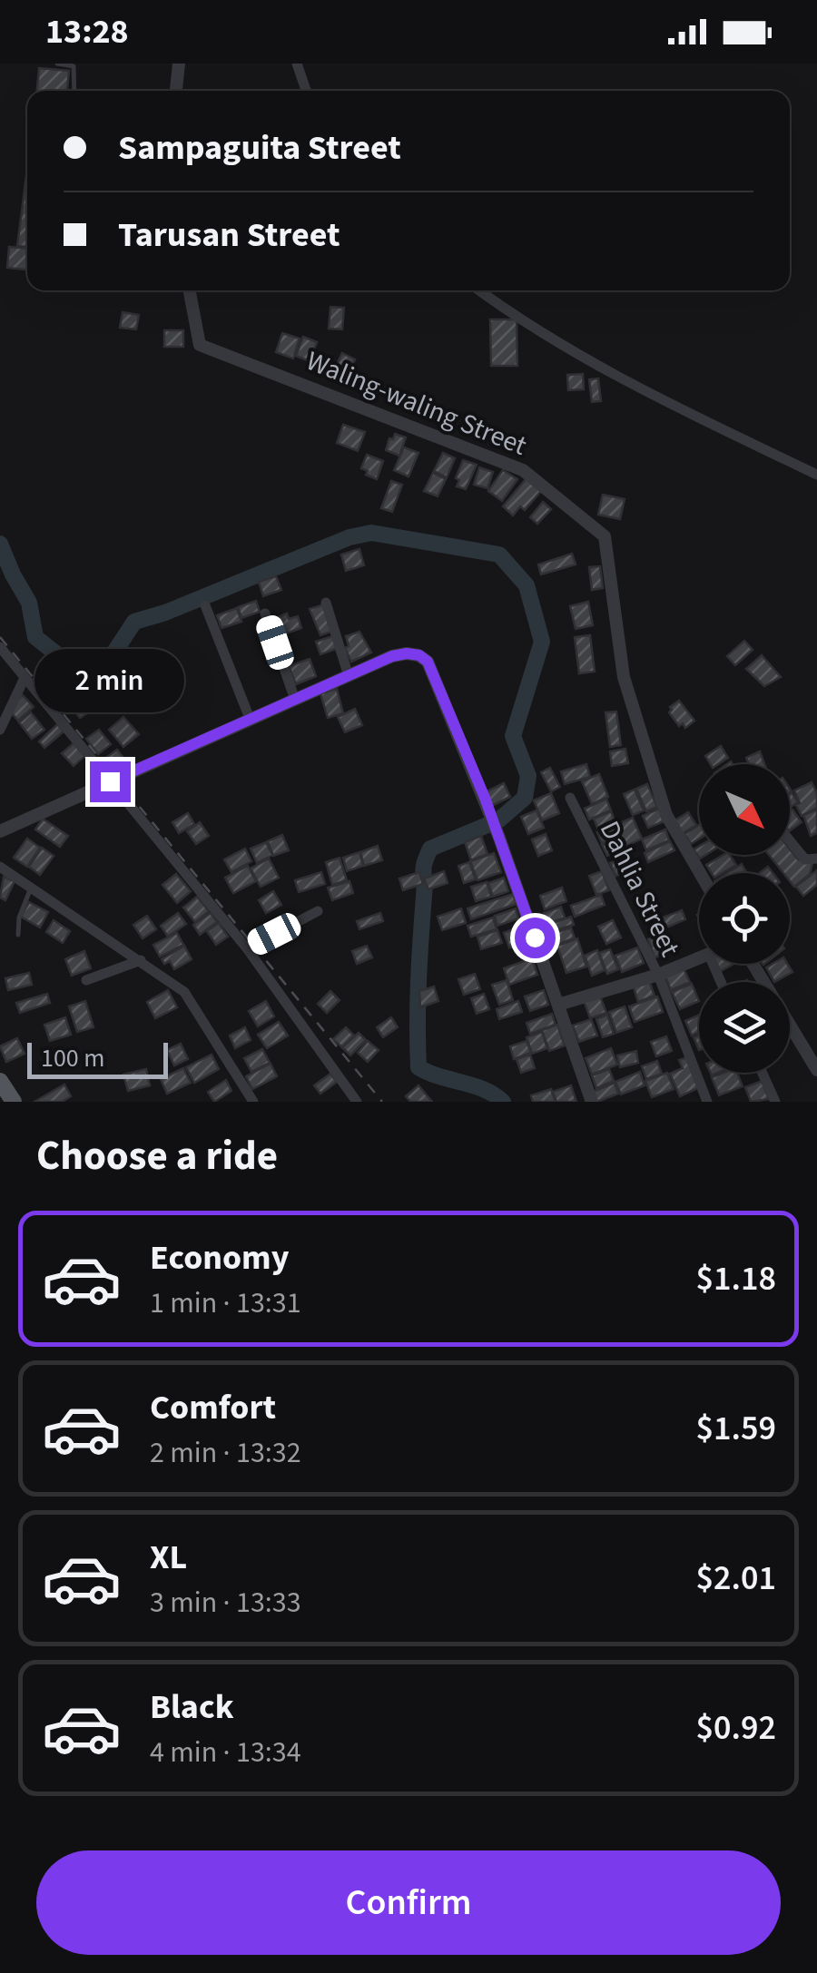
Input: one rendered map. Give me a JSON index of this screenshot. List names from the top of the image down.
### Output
{
  "streets": {
    "street": ["Waling-waling Street", "Dahlia Street"]
  },
  "scale_bar": "100 m",
  "north": "bottom right",
  "page": {
    "status": "13:28",
    "banner": ["Sampaguita Street", "Tarusan Street"],
    "bubble": "2 min",
    "scale": "100 m",
    "heading": "Choose a ride",
    "list": [
      {
        "name": "Economy",
        "note": "1 min · 13:31",
        "value": "$1.18"
      },
      {
        "name": "Comfort",
        "note": "2 min · 13:32",
        "value": "$1.59"
      },
      {
        "name": "XL",
        "note": "3 min · 13:33",
        "value": "$2.01"
      },
      {
        "name": "Black",
        "note": "4 min · 13:34",
        "value": "$0.92"
      }
    ],
    "buttons": "Confirm"
  }
}
